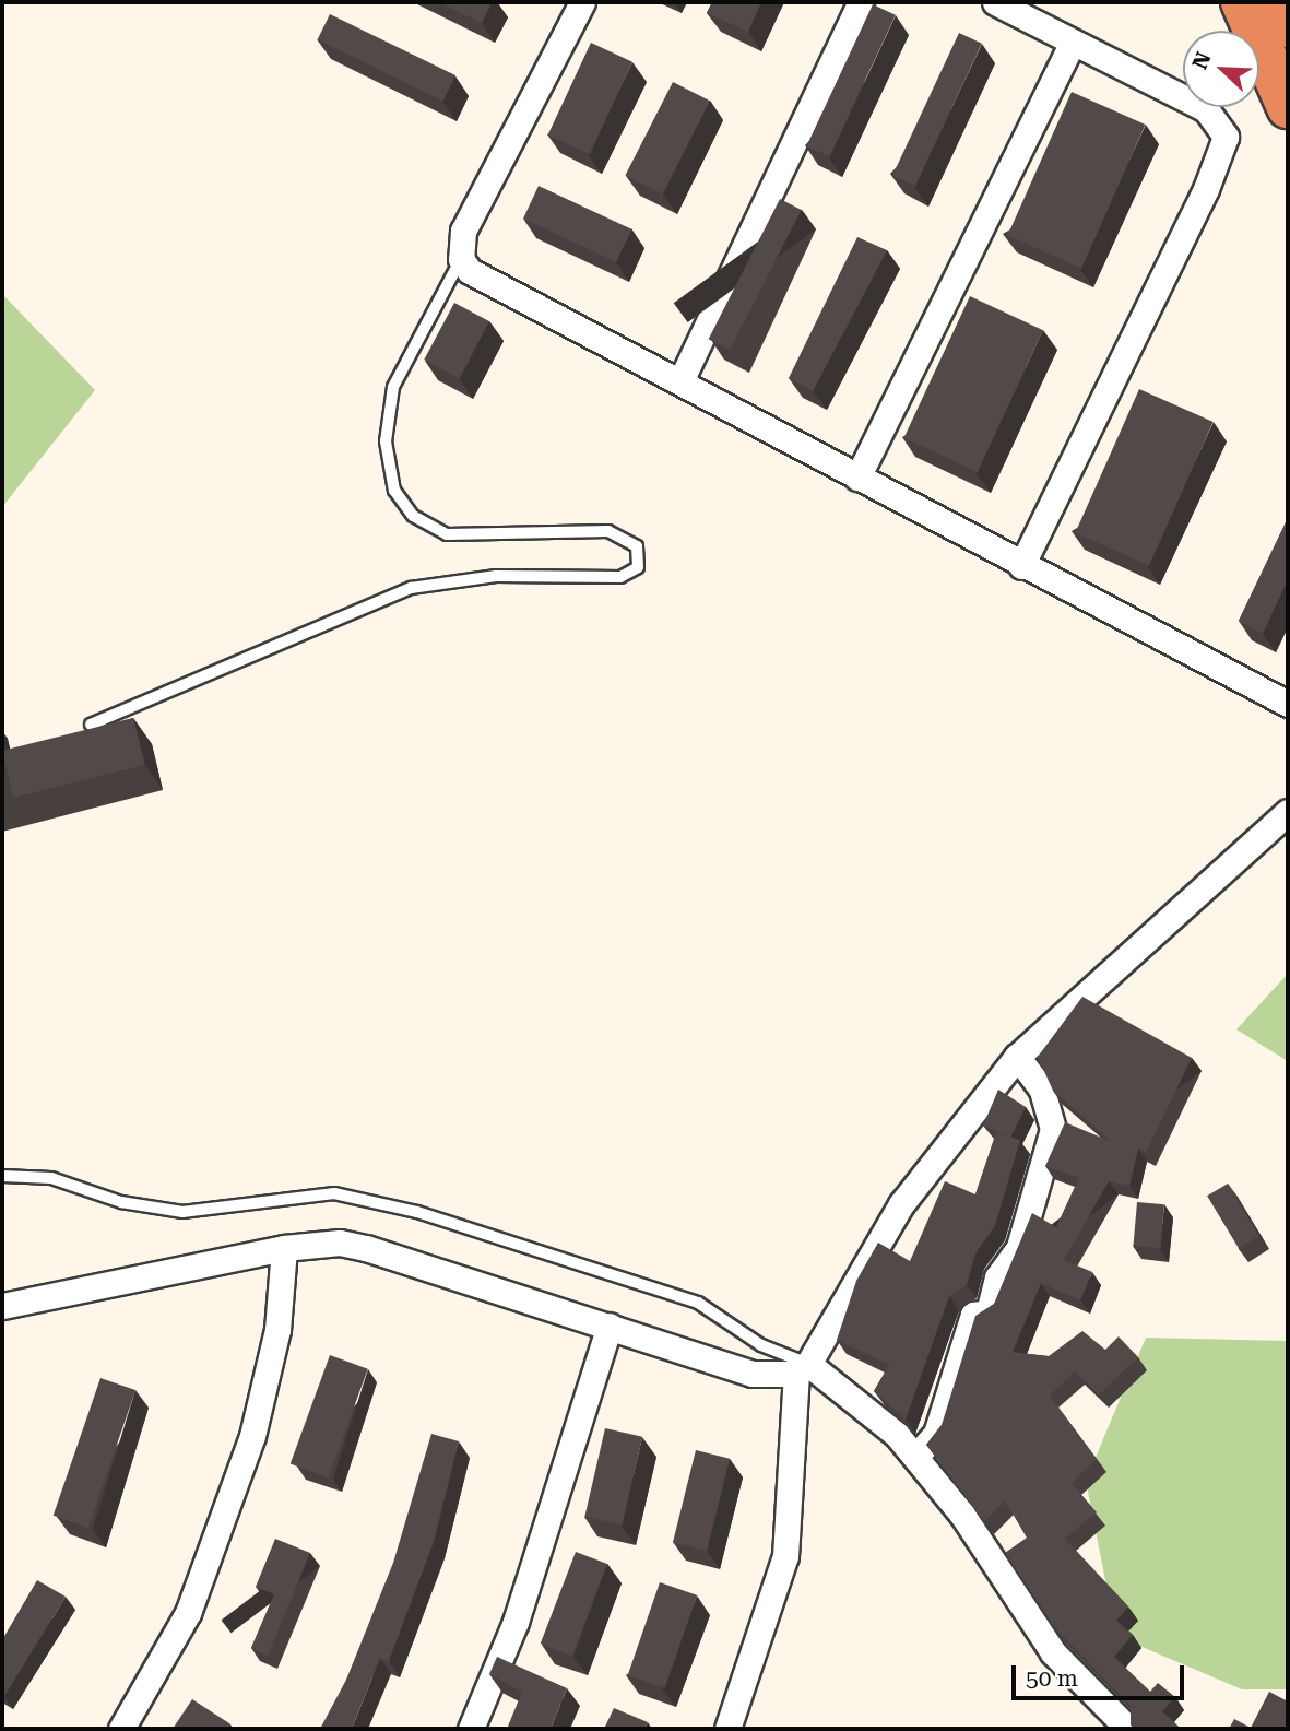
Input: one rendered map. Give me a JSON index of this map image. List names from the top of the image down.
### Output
{
  "scale_bar": "50 m",
  "north": "top left"
}
